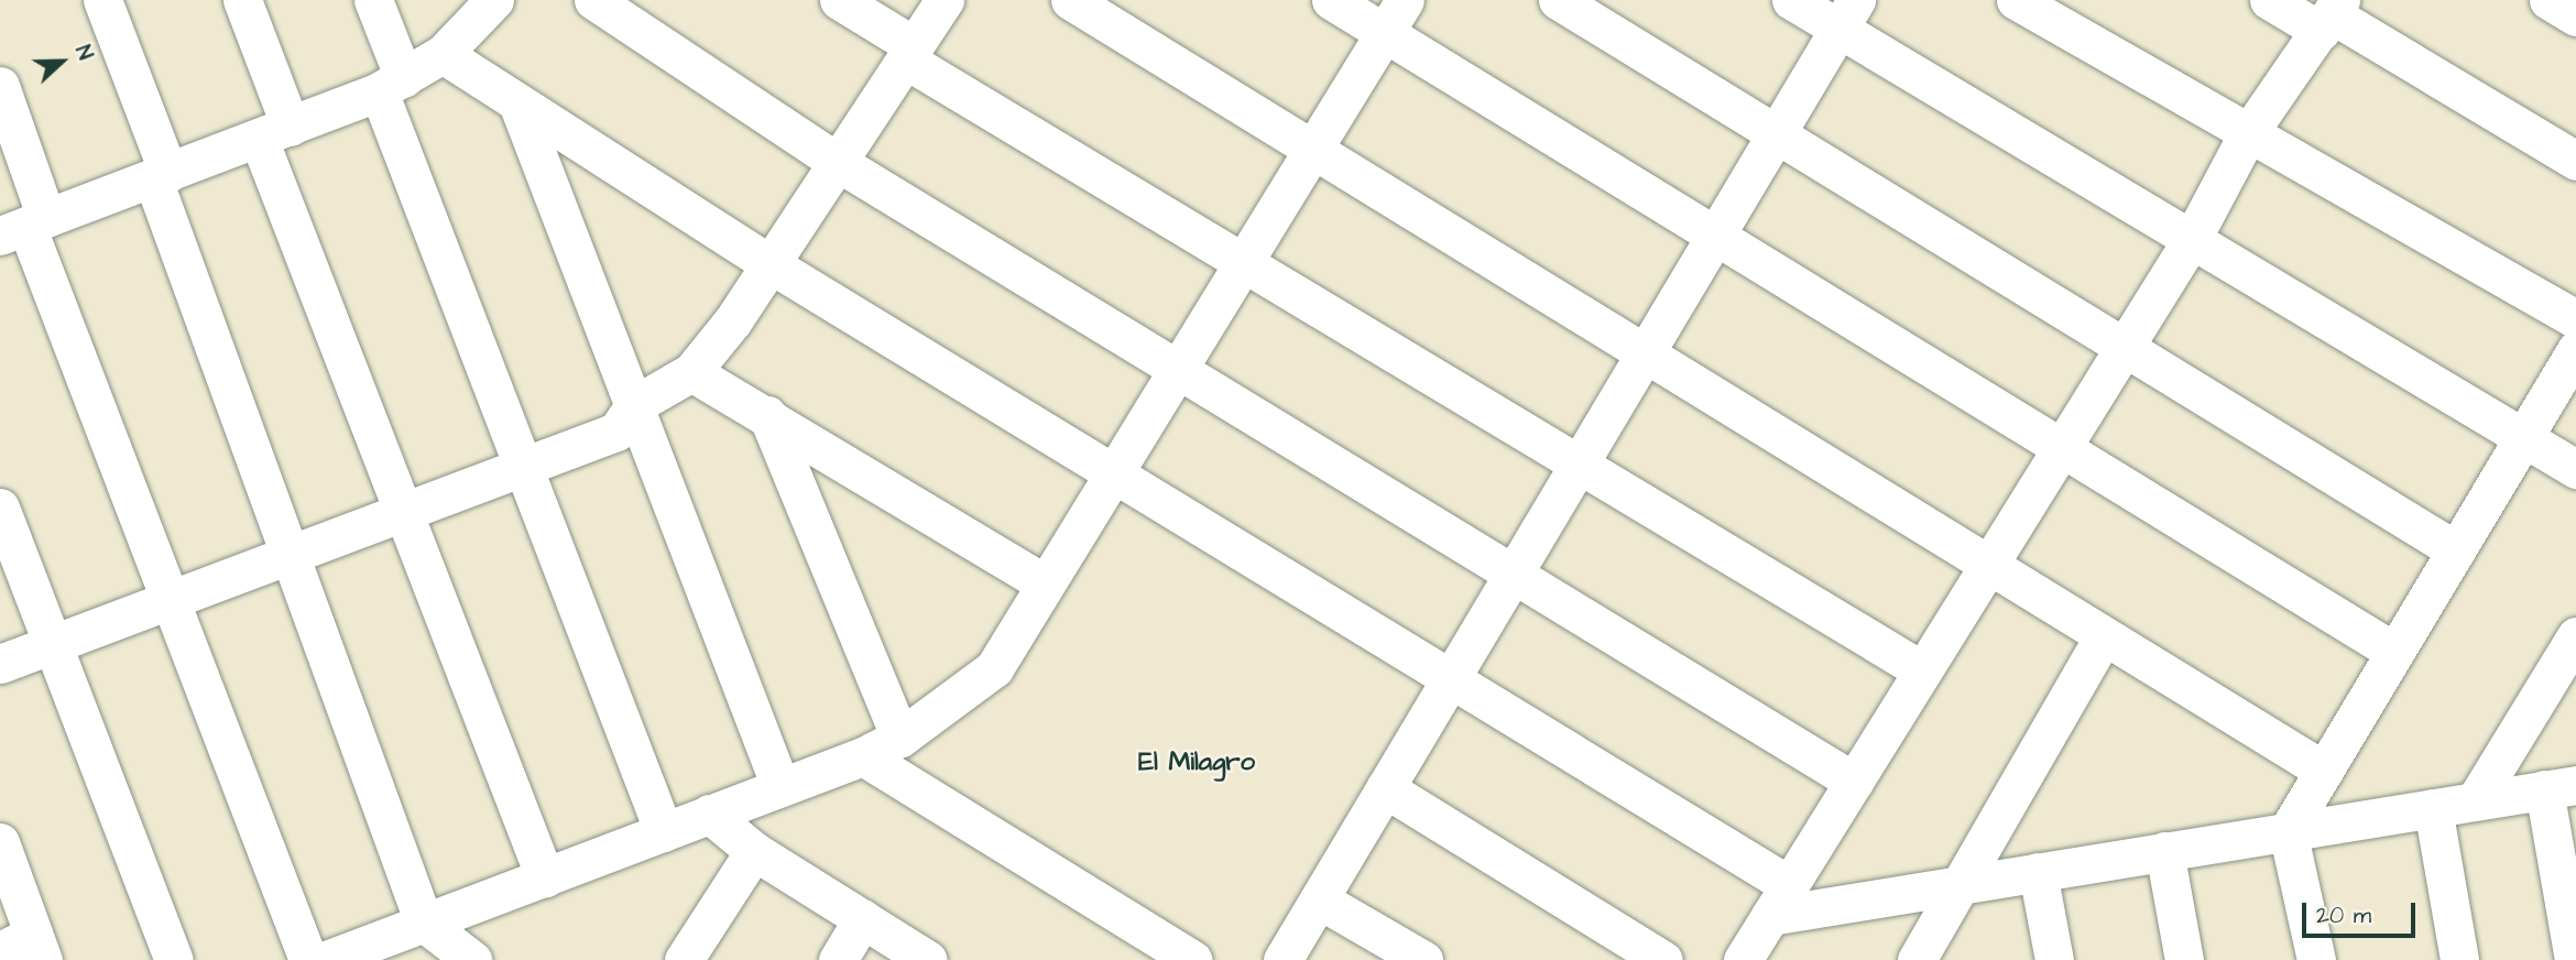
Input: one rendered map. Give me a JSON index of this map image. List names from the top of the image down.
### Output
{
  "districts": ["El Milagro"],
  "scale_bar": "20 m",
  "north": "right"
}
